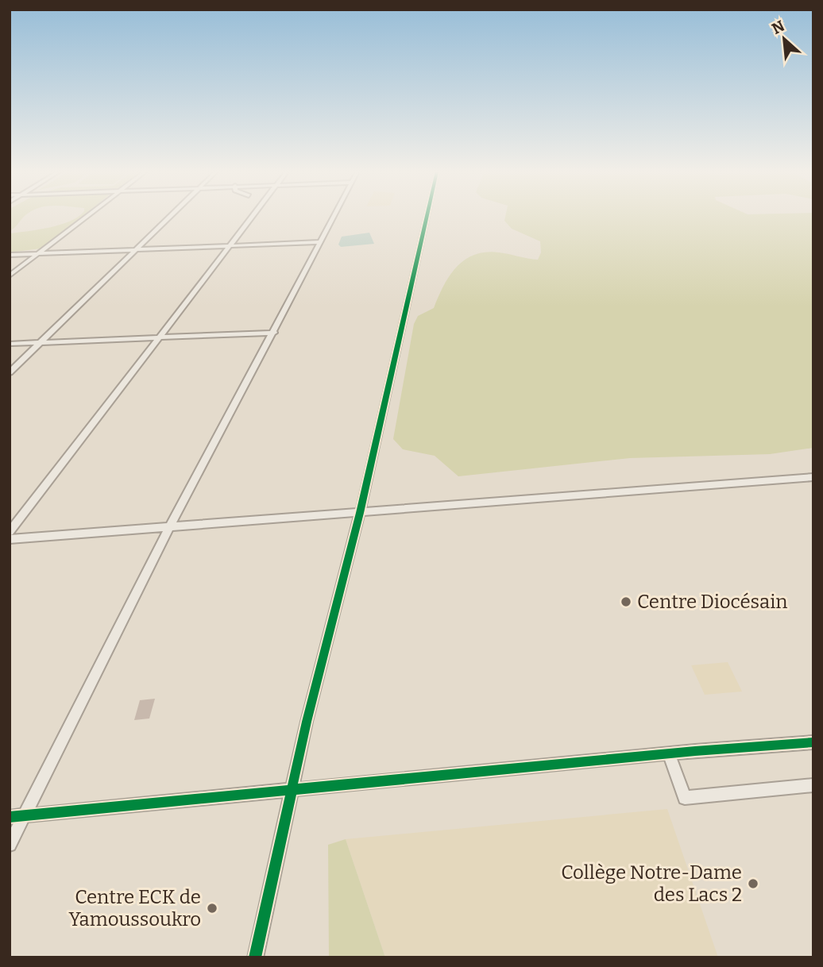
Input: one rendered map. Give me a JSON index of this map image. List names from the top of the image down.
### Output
{
  "places": ["Centre Diocésain", "Collège Notre-Dame des Lacs 2", "Centre ECK de Yamoussoukro"],
  "north": "top left"
}
